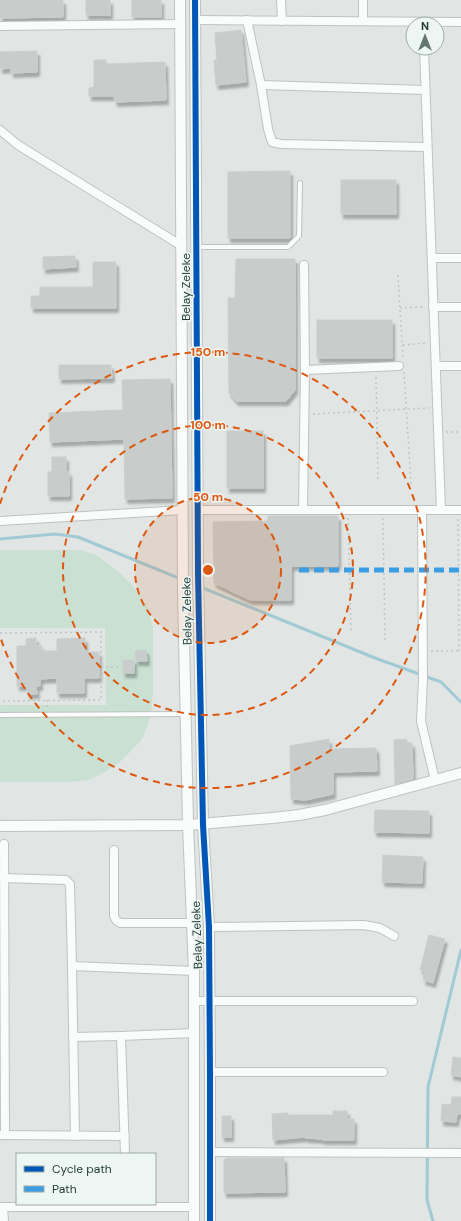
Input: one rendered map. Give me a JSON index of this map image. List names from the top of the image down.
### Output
{
  "streets": {
    "street": ["Belay Zeleke"]
  },
  "legend": ["Cycle path", "Path"],
  "north": "top",
  "rings": ["150 m", "100 m", "50 m"]
}
